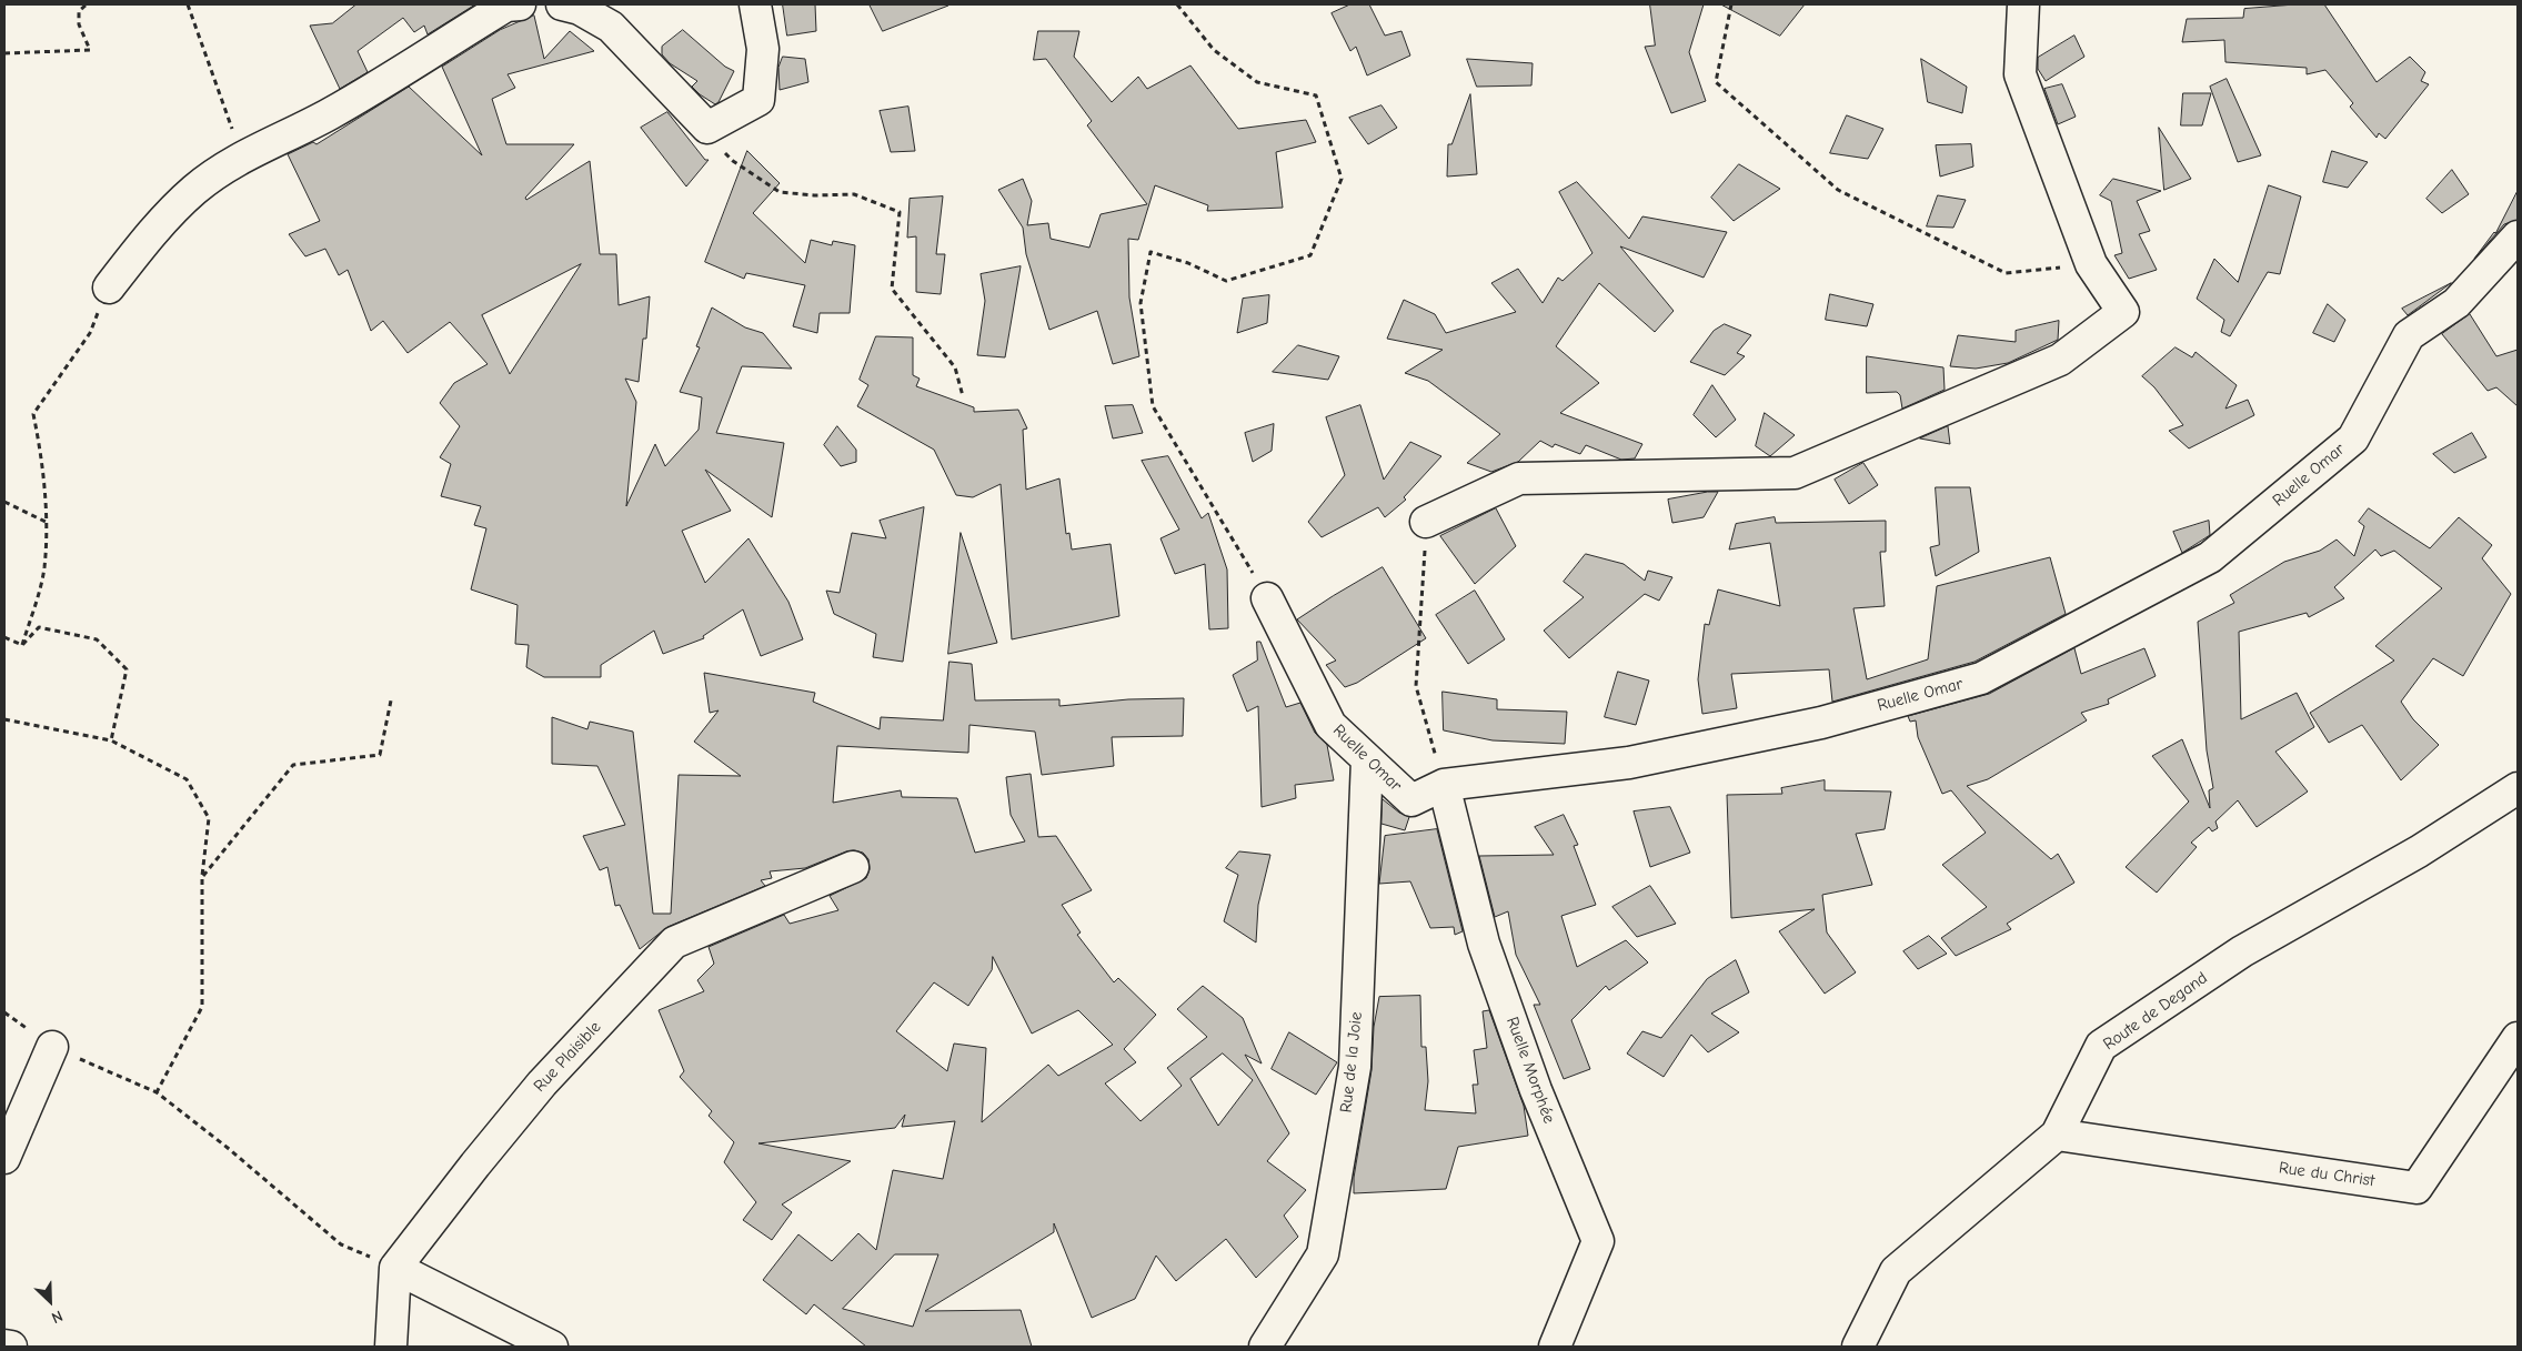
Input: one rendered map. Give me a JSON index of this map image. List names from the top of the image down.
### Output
{
  "streets": {
    "street": [
      "Ruelle Omar",
      "Route de Degand",
      "Rue Plaisible",
      "Rue de la Joie",
      "Ruelle Morphée",
      "Rue du Christ"
    ]
  },
  "crossings": [
    ["Ruelle Omar", "Rue de la Joie"],
    ["Ruelle Omar", "Ruelle Morphée"],
    ["Route de Degand", "Rue du Christ"]
  ],
  "north": "bottom right"
}
